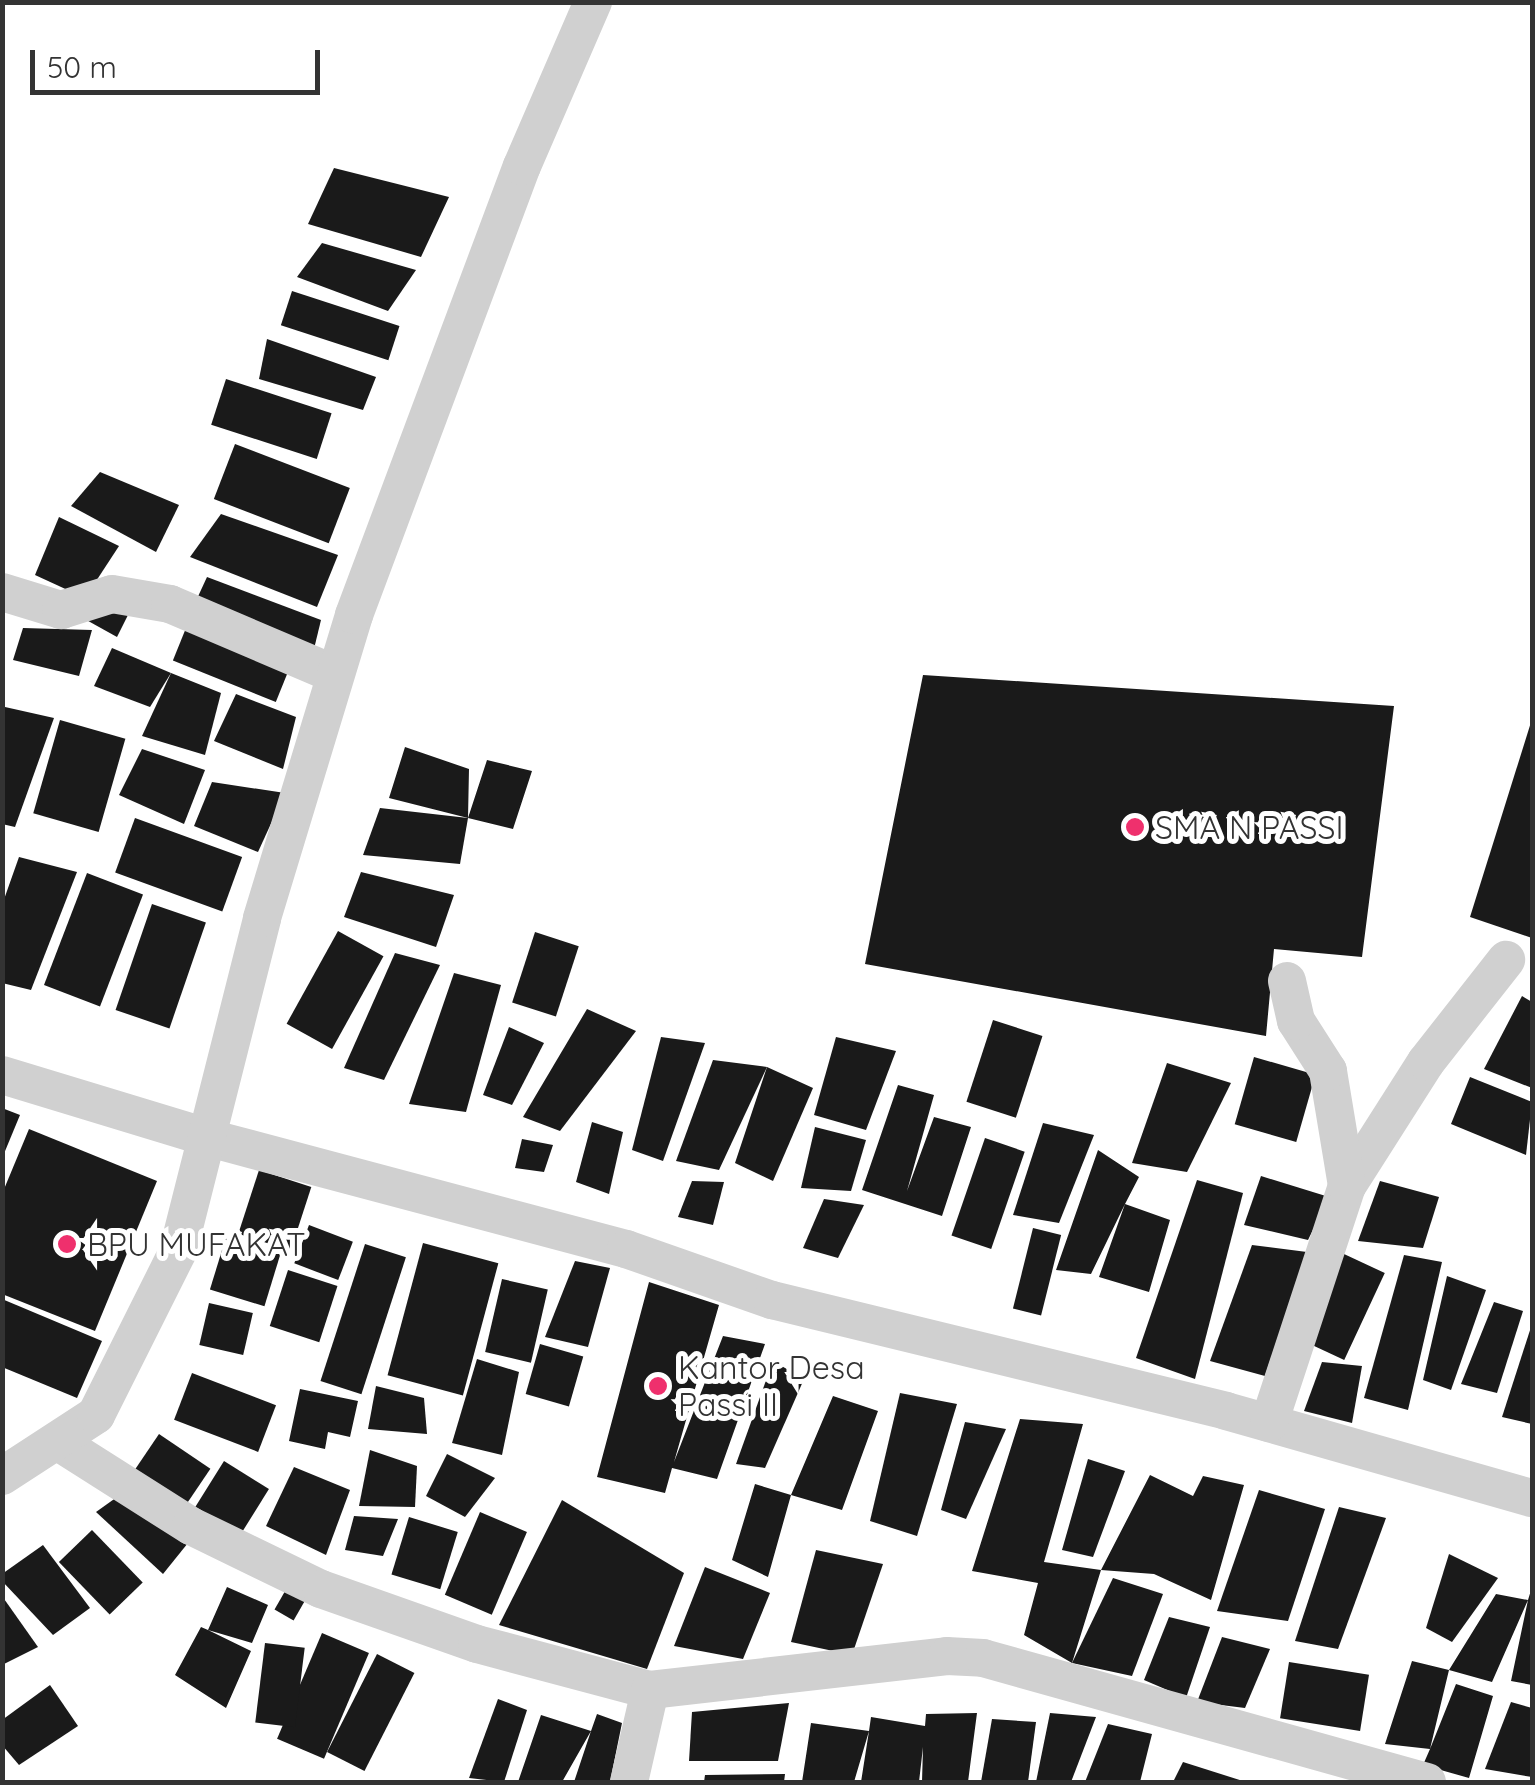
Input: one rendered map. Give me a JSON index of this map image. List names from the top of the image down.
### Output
{
  "places": ["SMA N PASSI", "BPU MUFAKAT", "Kantor Desa Passi II"],
  "scale_bar": "50 m"
}
